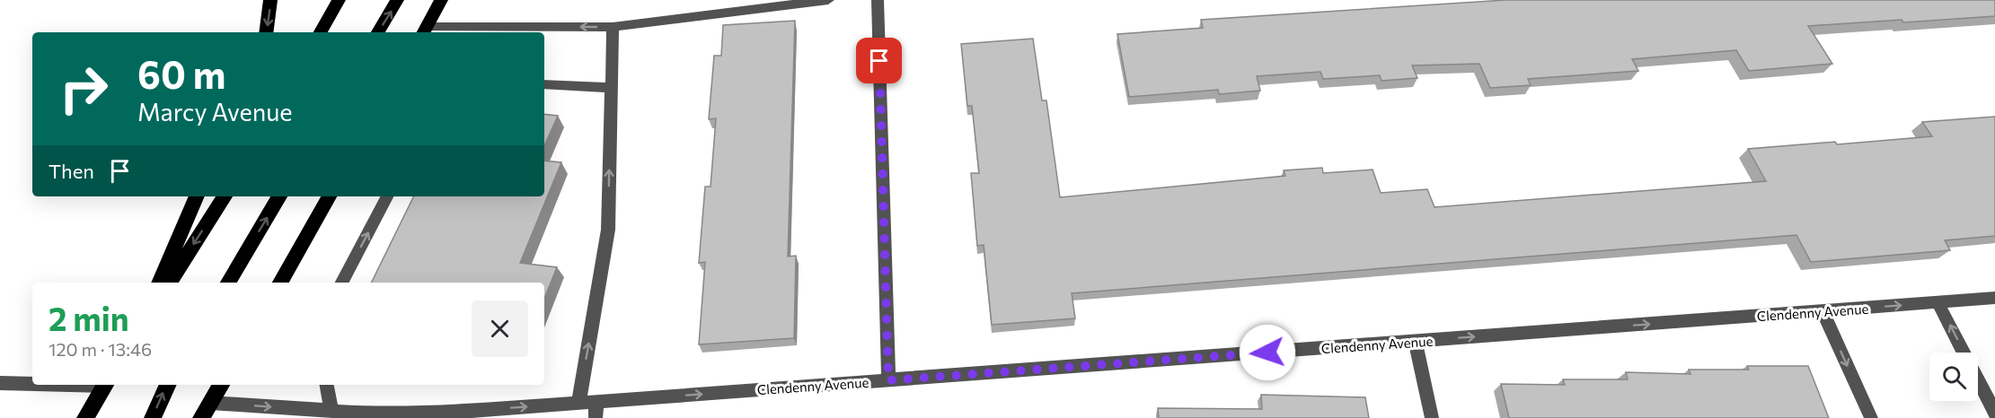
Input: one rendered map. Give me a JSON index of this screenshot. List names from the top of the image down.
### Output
{
  "streets": {
    "street": ["Clendenny Avenue"]
  },
  "one_way": ["Clendenny Avenue"],
  "page": {
    "turn": ["60 m", "Marcy Avenue"],
    "then": "Then",
    "heading": ["2 min", "120 m · 13:46"]
  }
}
